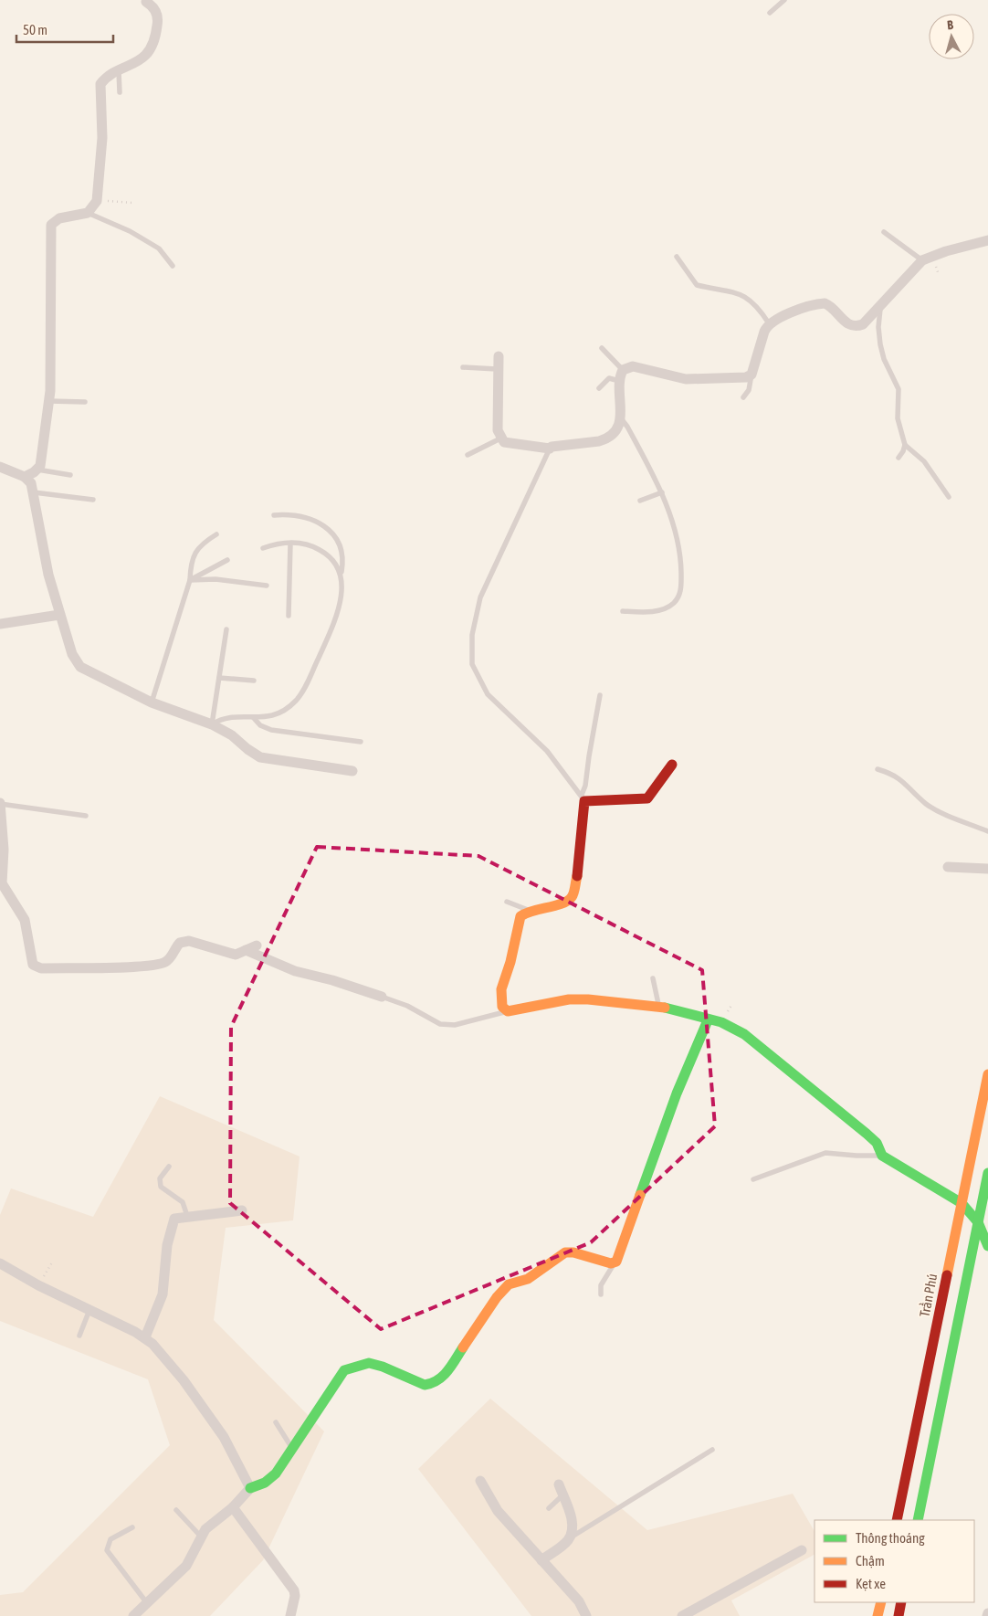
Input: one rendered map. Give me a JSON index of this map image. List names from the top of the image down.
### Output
{
  "streets": {
    "street": ["Trần Phú"]
  },
  "legend": ["Thông thoáng", "Chậm", "Kẹt xe"],
  "scale_bar": "50 m",
  "north": "top"
}
